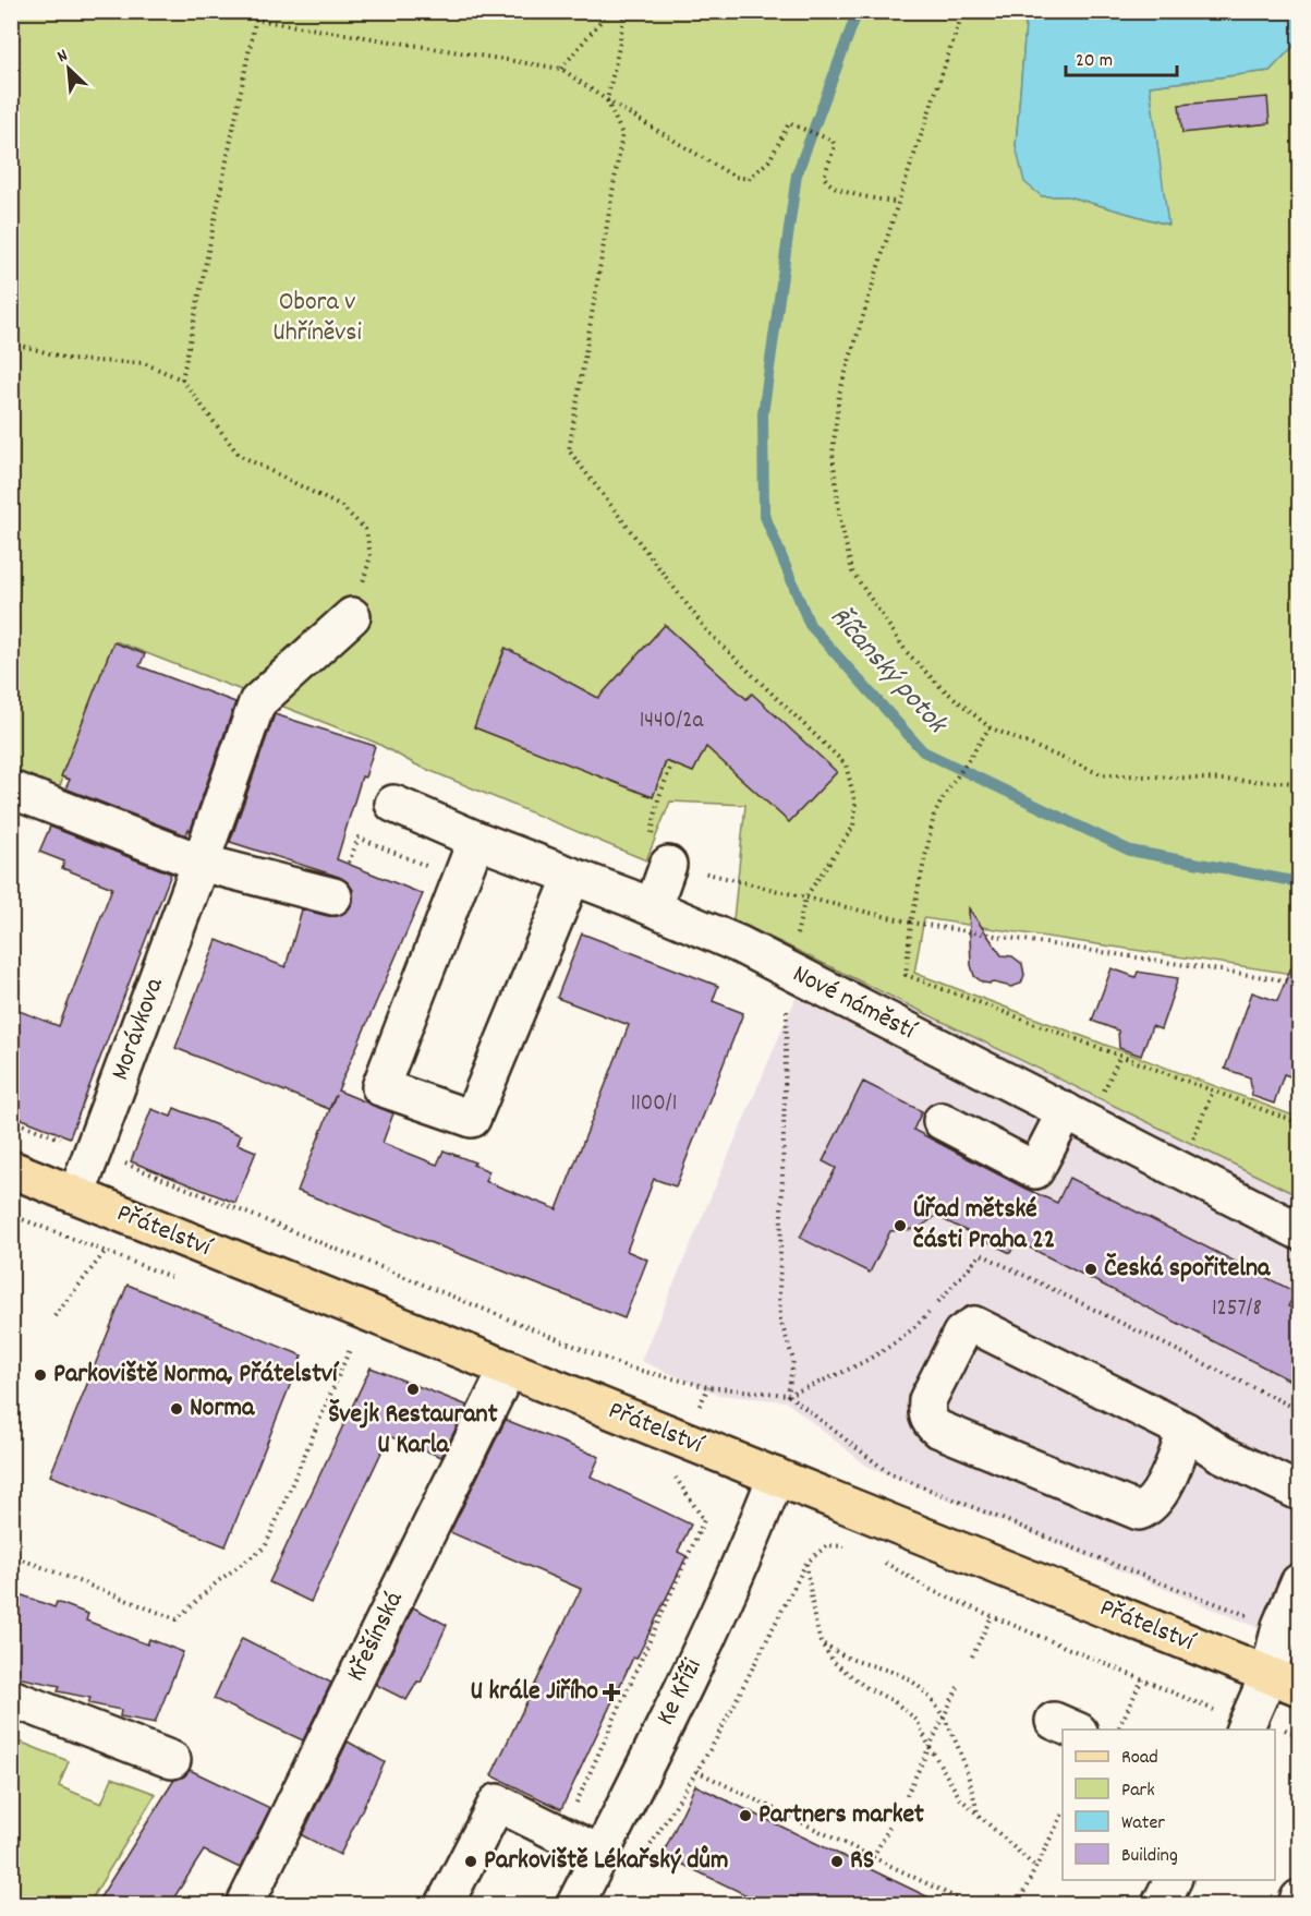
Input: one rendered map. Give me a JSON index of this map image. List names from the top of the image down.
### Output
{
  "streets": {
    "main road": ["Přátelství"],
    "street": [
      "Nové náměstí",
      "Morávkova",
      "Křešínská",
      "Ke Kříži"
    ]
  },
  "crossings": [
    ["Morávkova", "Přátelství"],
    ["Přátelství", "Křešínská"],
    ["Přátelství", "Ke Kříži"]
  ],
  "water": ["Říčanský potok"],
  "parks": ["Obora v Uhříněvsi"],
  "places": {
    "other": [
      "Úřad mětské části Praha 22",
      "Česká spořitelna",
      "Parkoviště Norma, Přátelství",
      "Švejk Restaurant U Karla",
      "Norma",
      "Partners market",
      "Parkoviště Lékařský dům",
      "RS"
    ],
    "health": ["U krále Jiřího"]
  },
  "house_numbers": ["1440/2a", "1100/1", "1257/8"],
  "legend": [
    "Road",
    "Park",
    "Water",
    "Building"
  ],
  "scale_bar": "20 m",
  "north": "top left"
}
